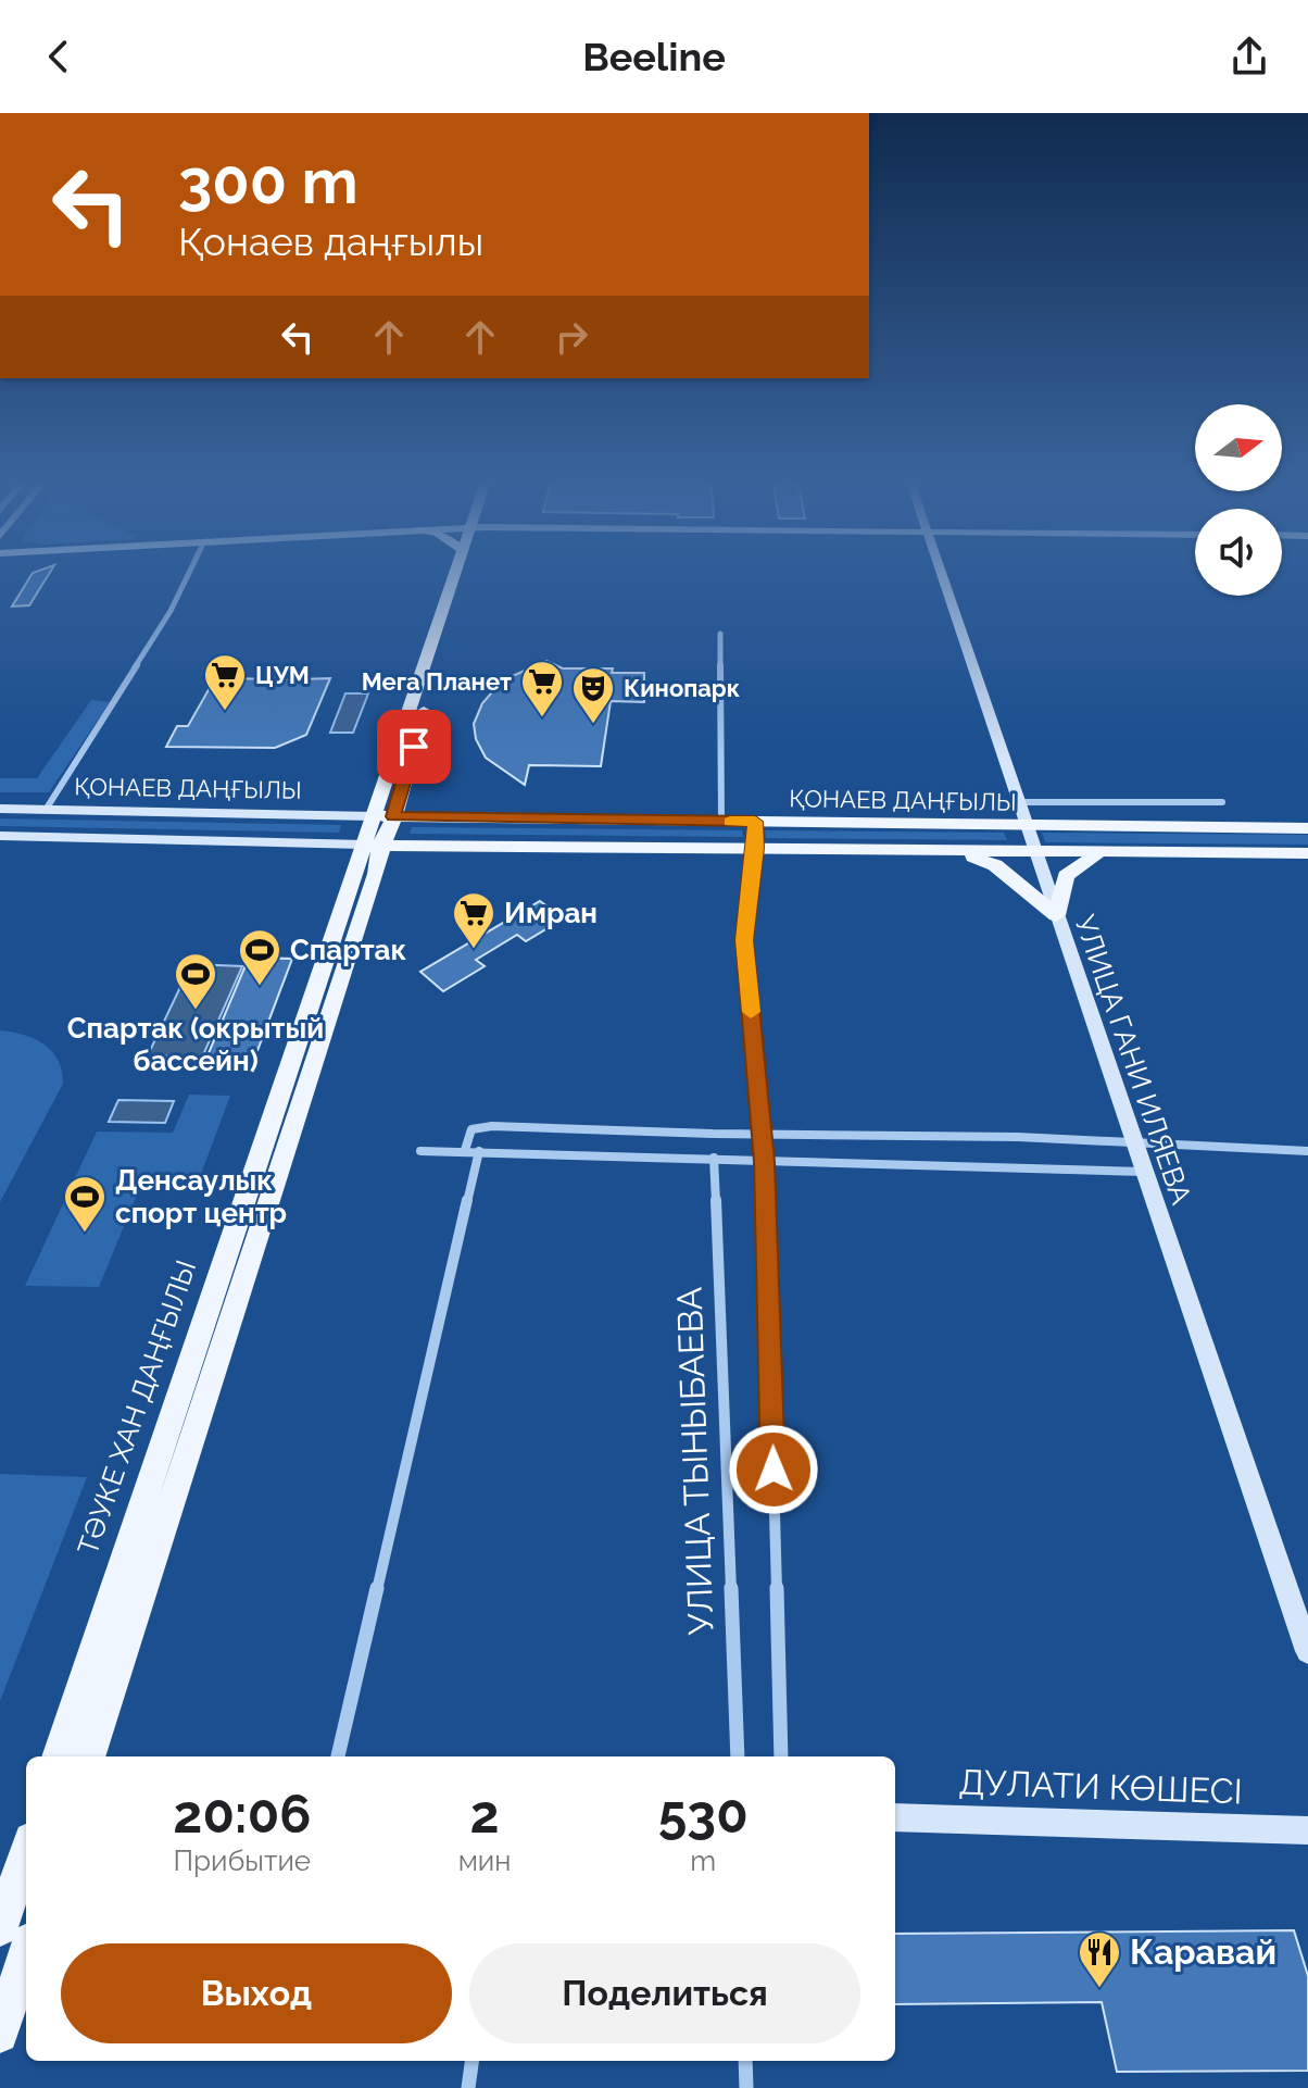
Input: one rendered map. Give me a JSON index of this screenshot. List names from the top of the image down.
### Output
{
  "streets": {
    "main road": [
      "ҚОНАЕВ ДАҢҒЫЛЫ",
      "УЛИЦА ГАНИ ИЛЯЕВА",
      "ТӘУКЕ ХАН ДАҢҒЫЛЫ",
      "ДУЛАТИ КӨШЕСІ"
    ],
    "street": ["УЛИЦА ТЫНЫБАЕВА"]
  },
  "crossings": [
    ["ҚОНАЕВ ДАҢҒЫЛЫ", "УЛИЦА ГАНИ ИЛЯЕВА"],
    ["ҚОНАЕВ ДАҢҒЫЛЫ", "ТӘУКЕ ХАН ДАҢҒЫЛЫ"]
  ],
  "places": {
    "supermarket": ["ЦУМ", "Мега Планет", "Имран"],
    "theatre": ["Кинопарк"],
    "sports": ["Спартак", "Спартак (окрытый бассейн)", "Денсаулык спорт центр"],
    "restaurant": ["Каравай"]
  },
  "north": "right",
  "page": {
    "header": "Beeline",
    "turn": ["300 m", "Қонаев даңғылы"],
    "eta": [
      "20:06",
      "Прибытие",
      "2",
      "мин",
      "530",
      "m"
    ],
    "buttons": ["Выход", "Поделиться"]
  }
}
